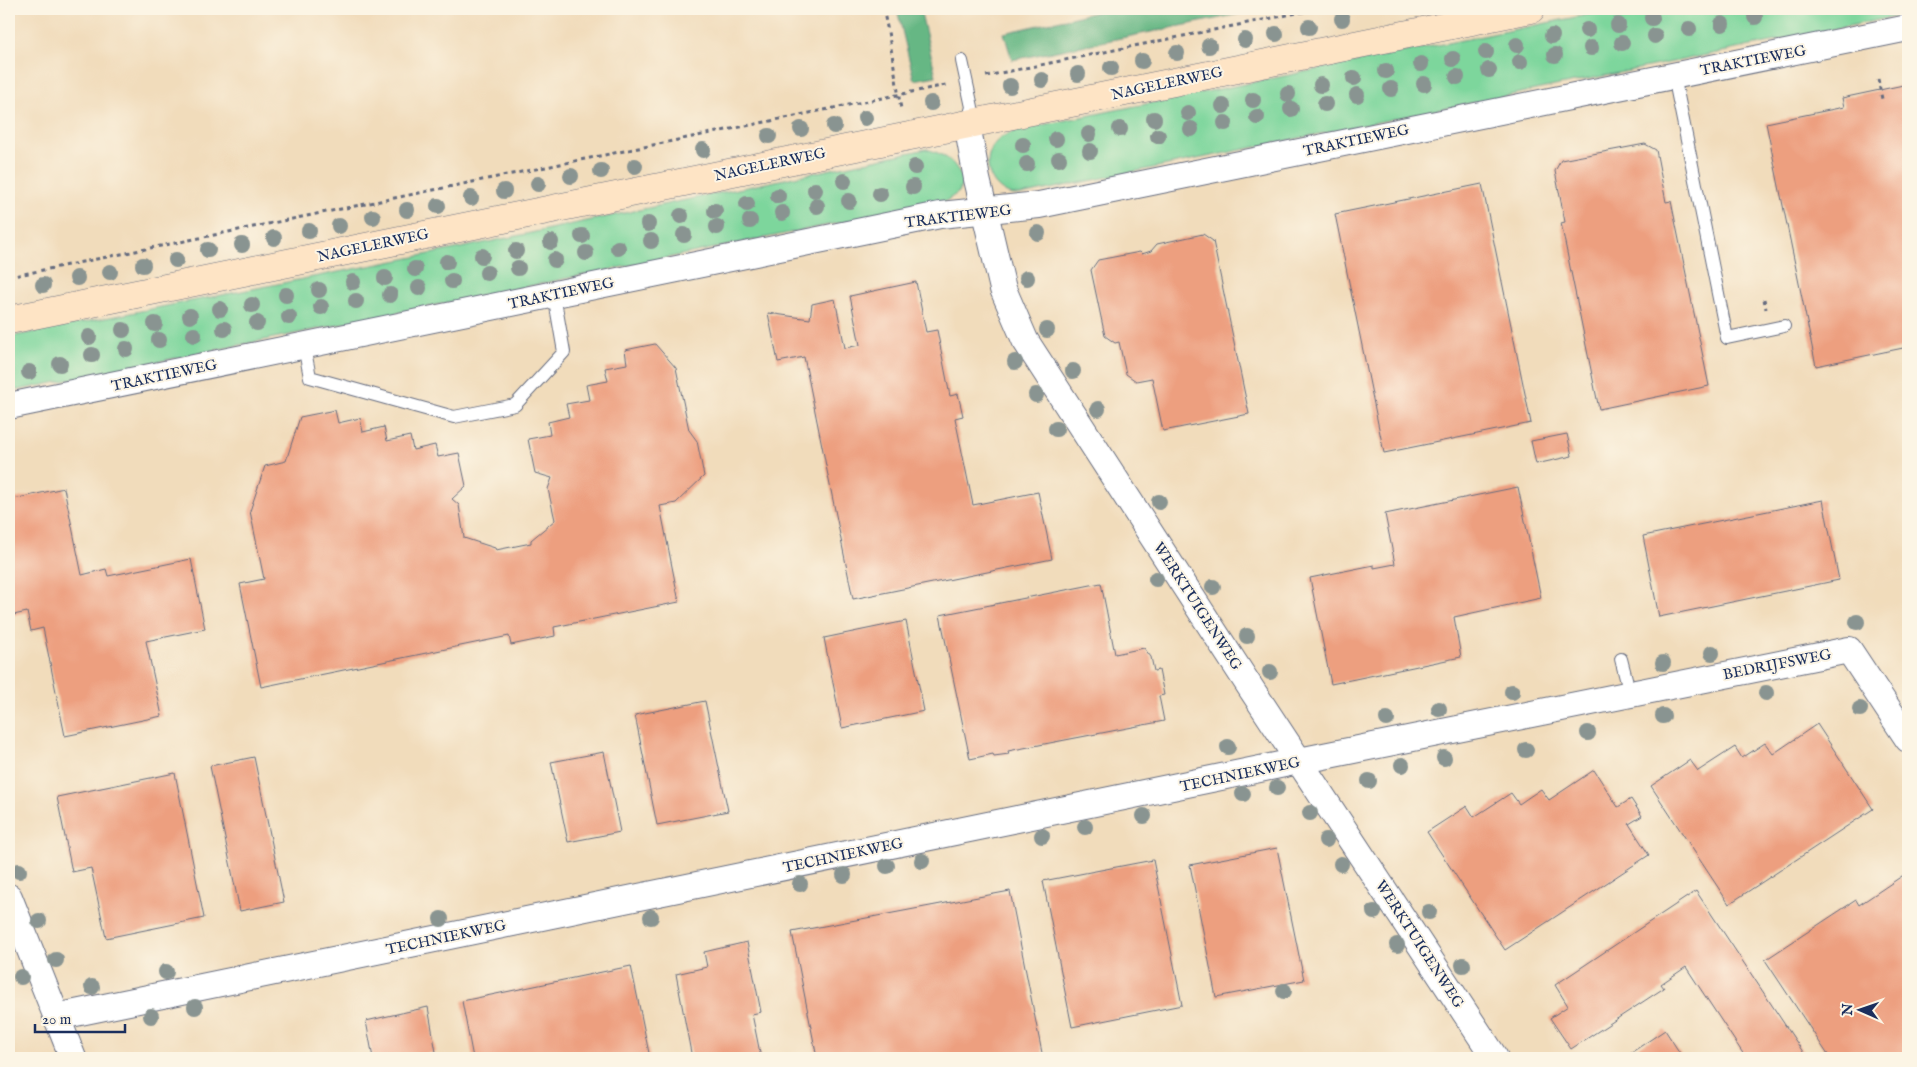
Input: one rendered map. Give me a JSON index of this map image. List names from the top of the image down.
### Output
{
  "streets": {
    "main road": ["NAGELERWEG"],
    "street": [
      "TRAKTIEWEG",
      "WERKTUIGENWEG",
      "BEDRIJFSWEG",
      "TECHNIEKWEG"
    ]
  },
  "crossings": [
    ["TRAKTIEWEG", "WERKTUIGENWEG"],
    ["NAGELERWEG", "WERKTUIGENWEG"],
    ["WERKTUIGENWEG", "TECHNIEKWEG"],
    ["BEDRIJFSWEG", "TECHNIEKWEG"]
  ],
  "scale_bar": "20 m",
  "north": "left"
}
